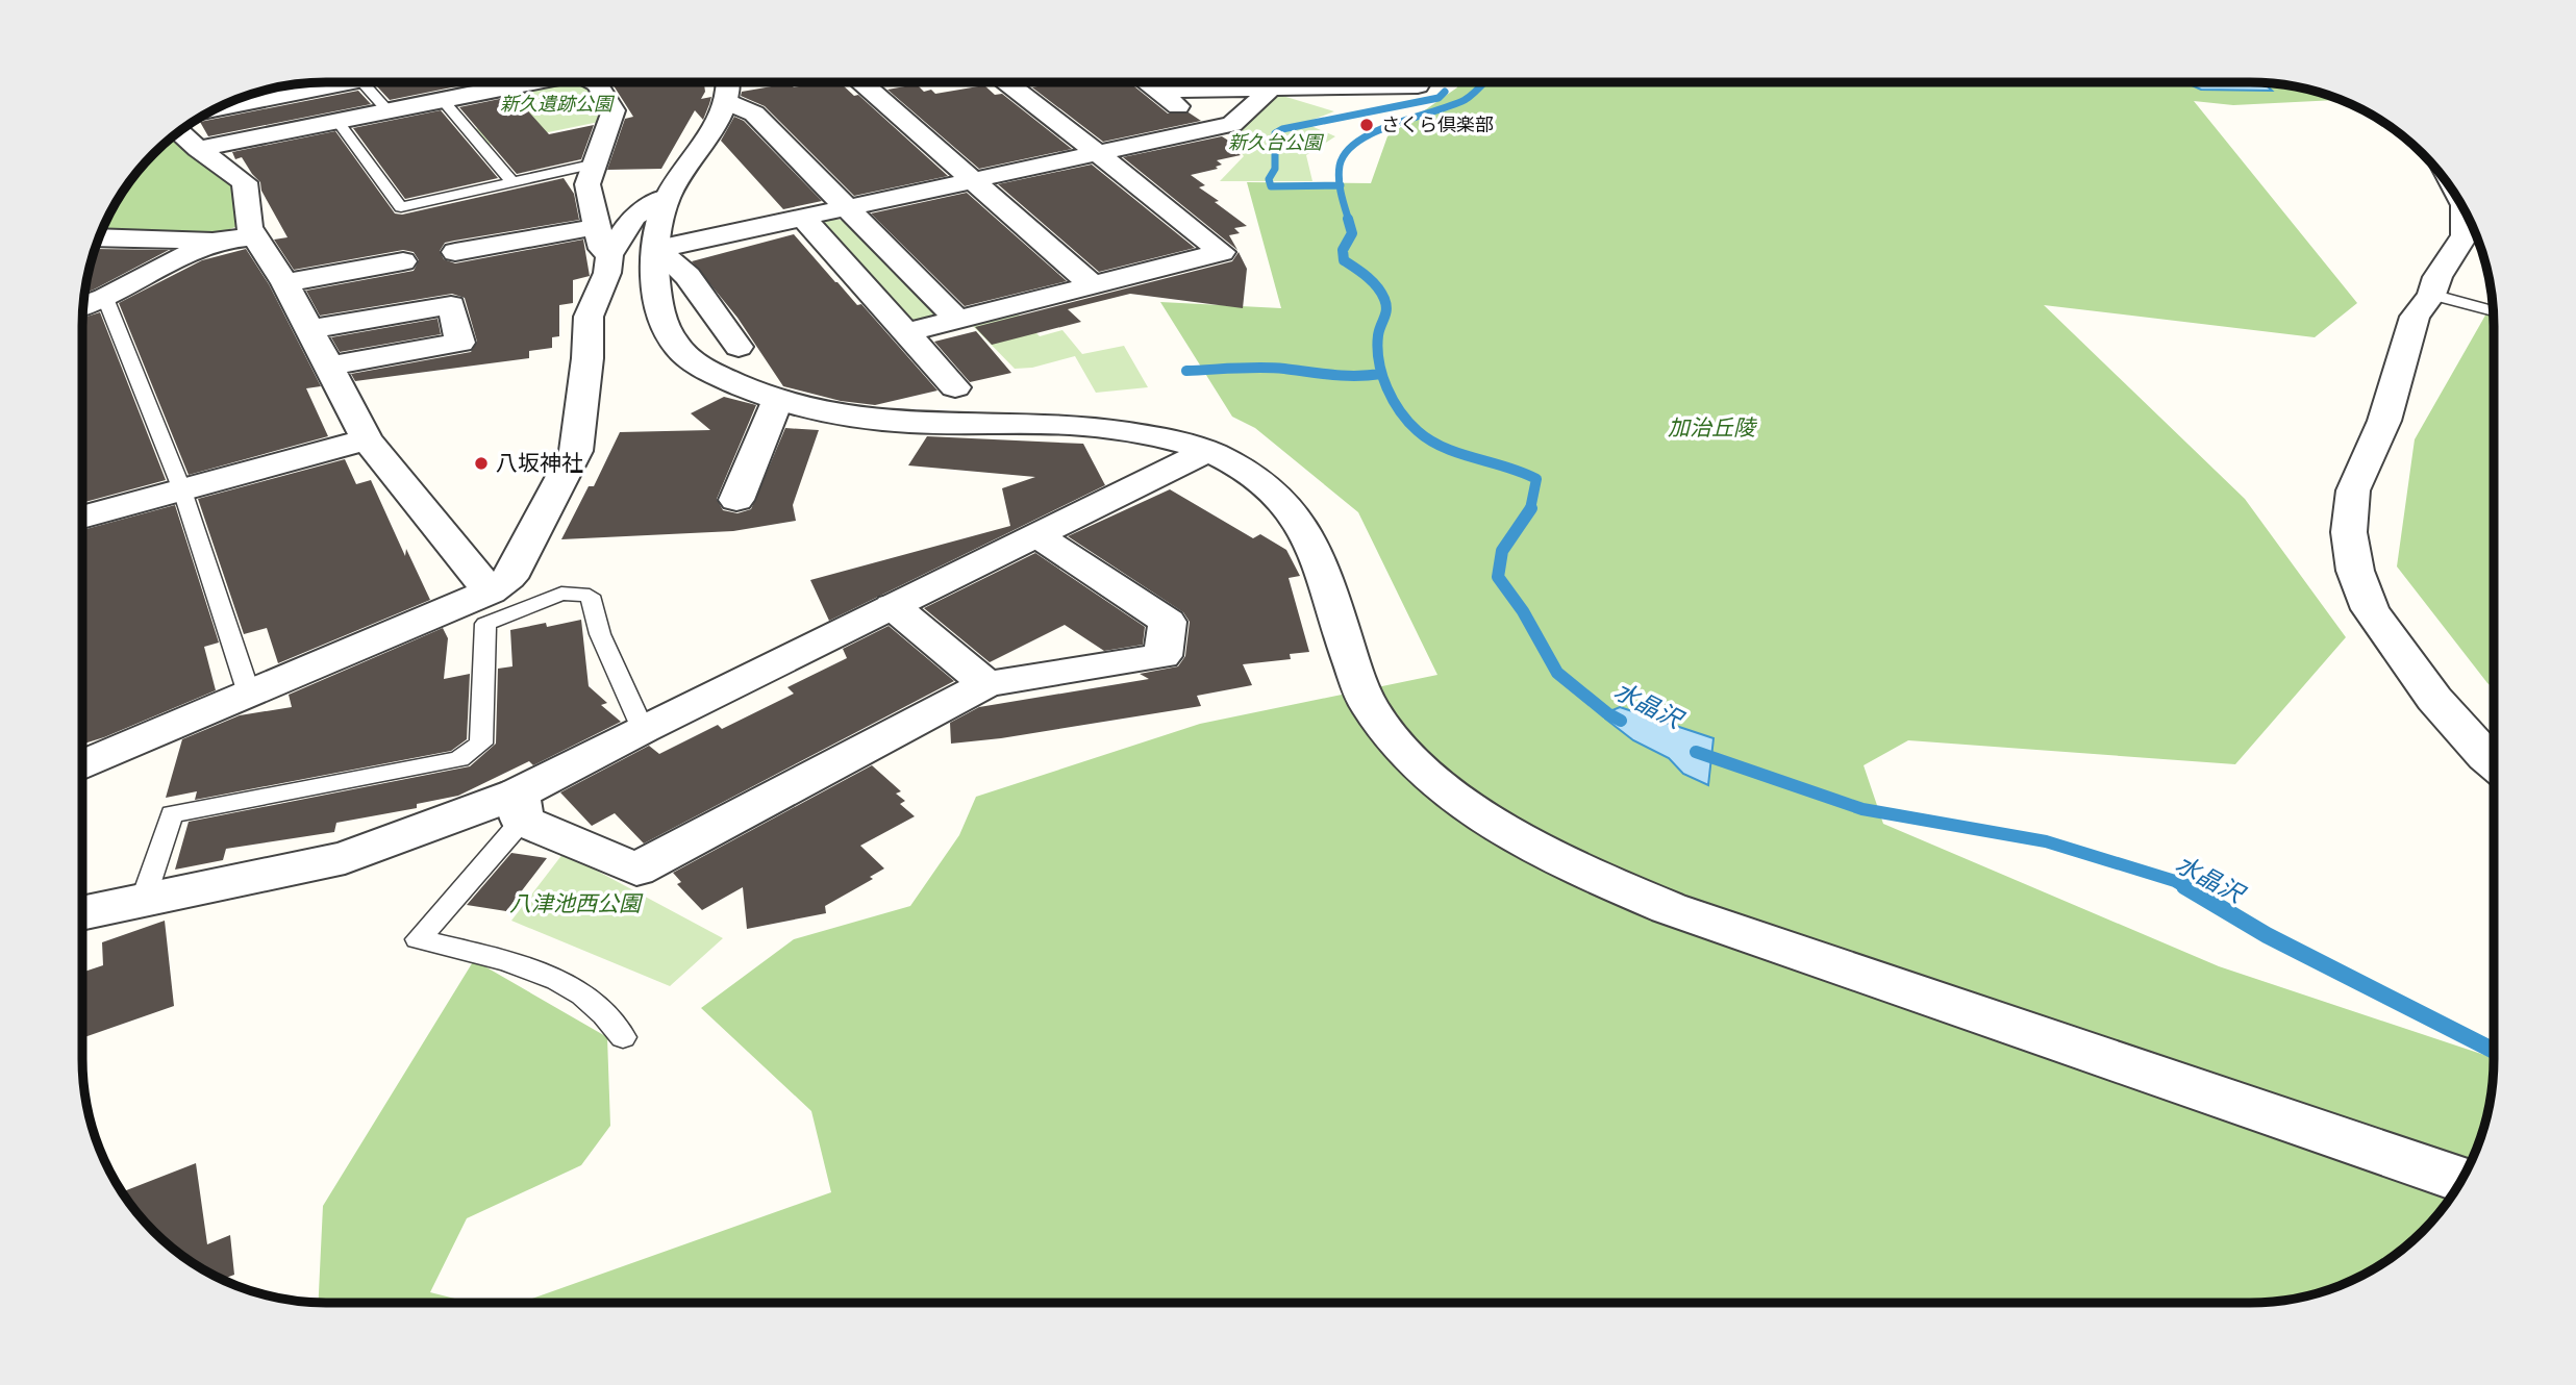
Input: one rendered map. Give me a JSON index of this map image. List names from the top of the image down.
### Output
{
  "water": ["水晶沢"],
  "parks": [
    "新久遺跡公園",
    "新久台公園",
    "加治丘陵",
    "八津池西公園"
  ],
  "places": ["さくら倶楽部", "八坂神社"]
}
